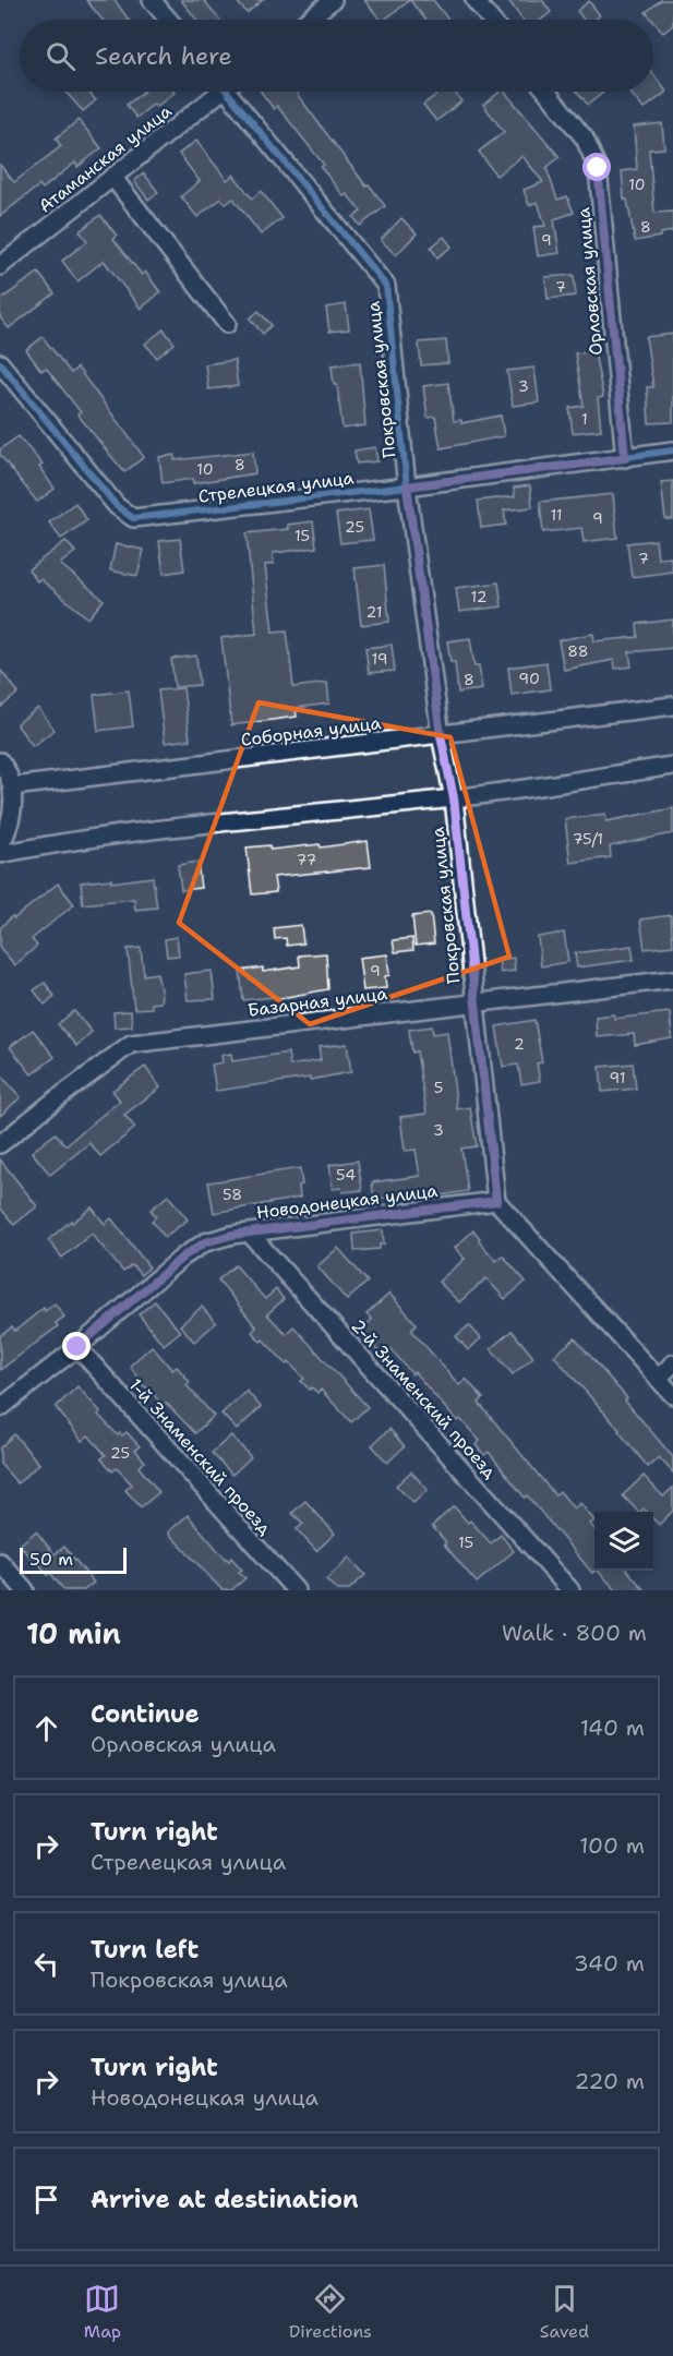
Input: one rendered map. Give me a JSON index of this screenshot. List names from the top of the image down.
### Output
{
  "streets": {
    "street": [
      "Атаманская улица",
      "Орловская улица",
      "Покровская улица",
      "Стрелецкая улица",
      "Соборная улица",
      "Базарная улица",
      "Новодонецкая улица",
      "2-й Знаменский проезд",
      "1-й Знаменский проезд"
    ]
  },
  "crossings": [
    ["Орловская улица", "Стрелецкая улица"],
    ["Покровская улица", "Стрелецкая улица"],
    ["Покровская улица", "Соборная улица"],
    ["Покровская улица", "Базарная улица"],
    ["Покровская улица", "Новодонецкая улица"],
    ["Новодонецкая улица", "2-й Знаменский проезд"],
    ["Новодонецкая улица", "1-й Знаменский проезд"]
  ],
  "house_numbers": [
    "10",
    "8",
    "9",
    "7",
    "3",
    "1",
    "8",
    "10",
    "11",
    "9",
    "25",
    "15",
    "7",
    "12",
    "21",
    "88",
    "19",
    "90",
    "8",
    "75/1",
    "77",
    "9",
    "2",
    "91",
    "5",
    "3",
    "54",
    "58",
    "25",
    "15"
  ],
  "scale_bar": "50 m",
  "page": {
    "search": "Search here",
    "scale": "50 m",
    "heading": ["10 min", "Walk · 800 m"],
    "list": [
      ["Continue", "Орловская улица", "140 m"],
      ["Turn right", "Стрелецкая улица", "100 m"],
      ["Turn left", "Покровская улица", "340 m"],
      ["Turn right", "Новодонецкая улица", "220 m"],
      "Arrive at destination"
    ],
    "nav": ["Map", "Directions", "Saved"]
  }
}
